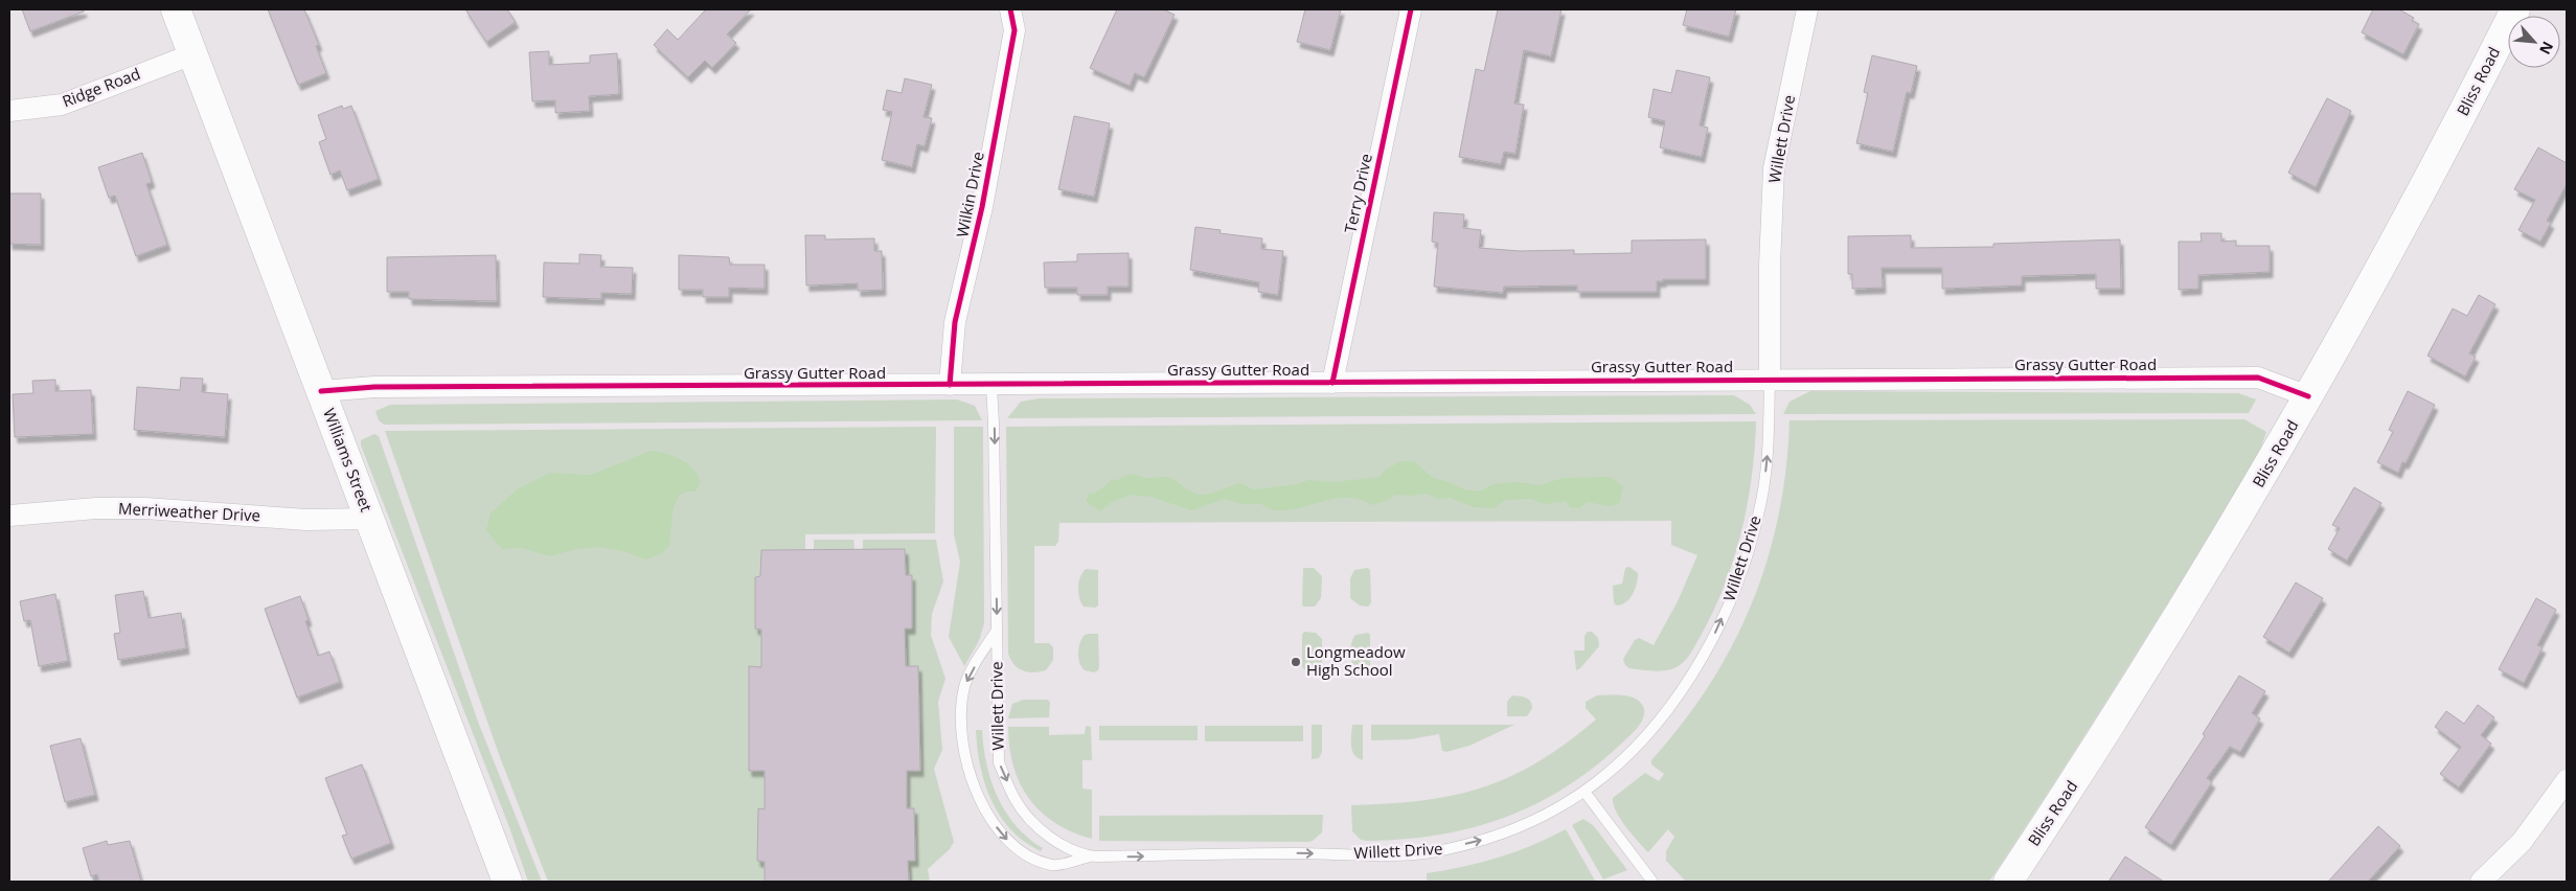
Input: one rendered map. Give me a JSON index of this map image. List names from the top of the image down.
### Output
{
  "streets": {
    "main road": ["Bliss Road", "Williams Street"],
    "street": [
      "Ridge Road",
      "Willett Drive",
      "Terry Drive",
      "Wilkin Drive",
      "Grassy Gutter Road",
      "Merriweather Drive"
    ]
  },
  "crossings": [
    ["Bliss Road", "Grassy Gutter Road"],
    ["Ridge Road", "Williams Street"],
    ["Willett Drive", "Grassy Gutter Road"],
    ["Terry Drive", "Grassy Gutter Road"],
    ["Wilkin Drive", "Grassy Gutter Road"],
    ["Grassy Gutter Road", "Williams Street"],
    ["Williams Street", "Merriweather Drive"]
  ],
  "places": ["Longmeadow High School"],
  "north": "bottom right"
}
